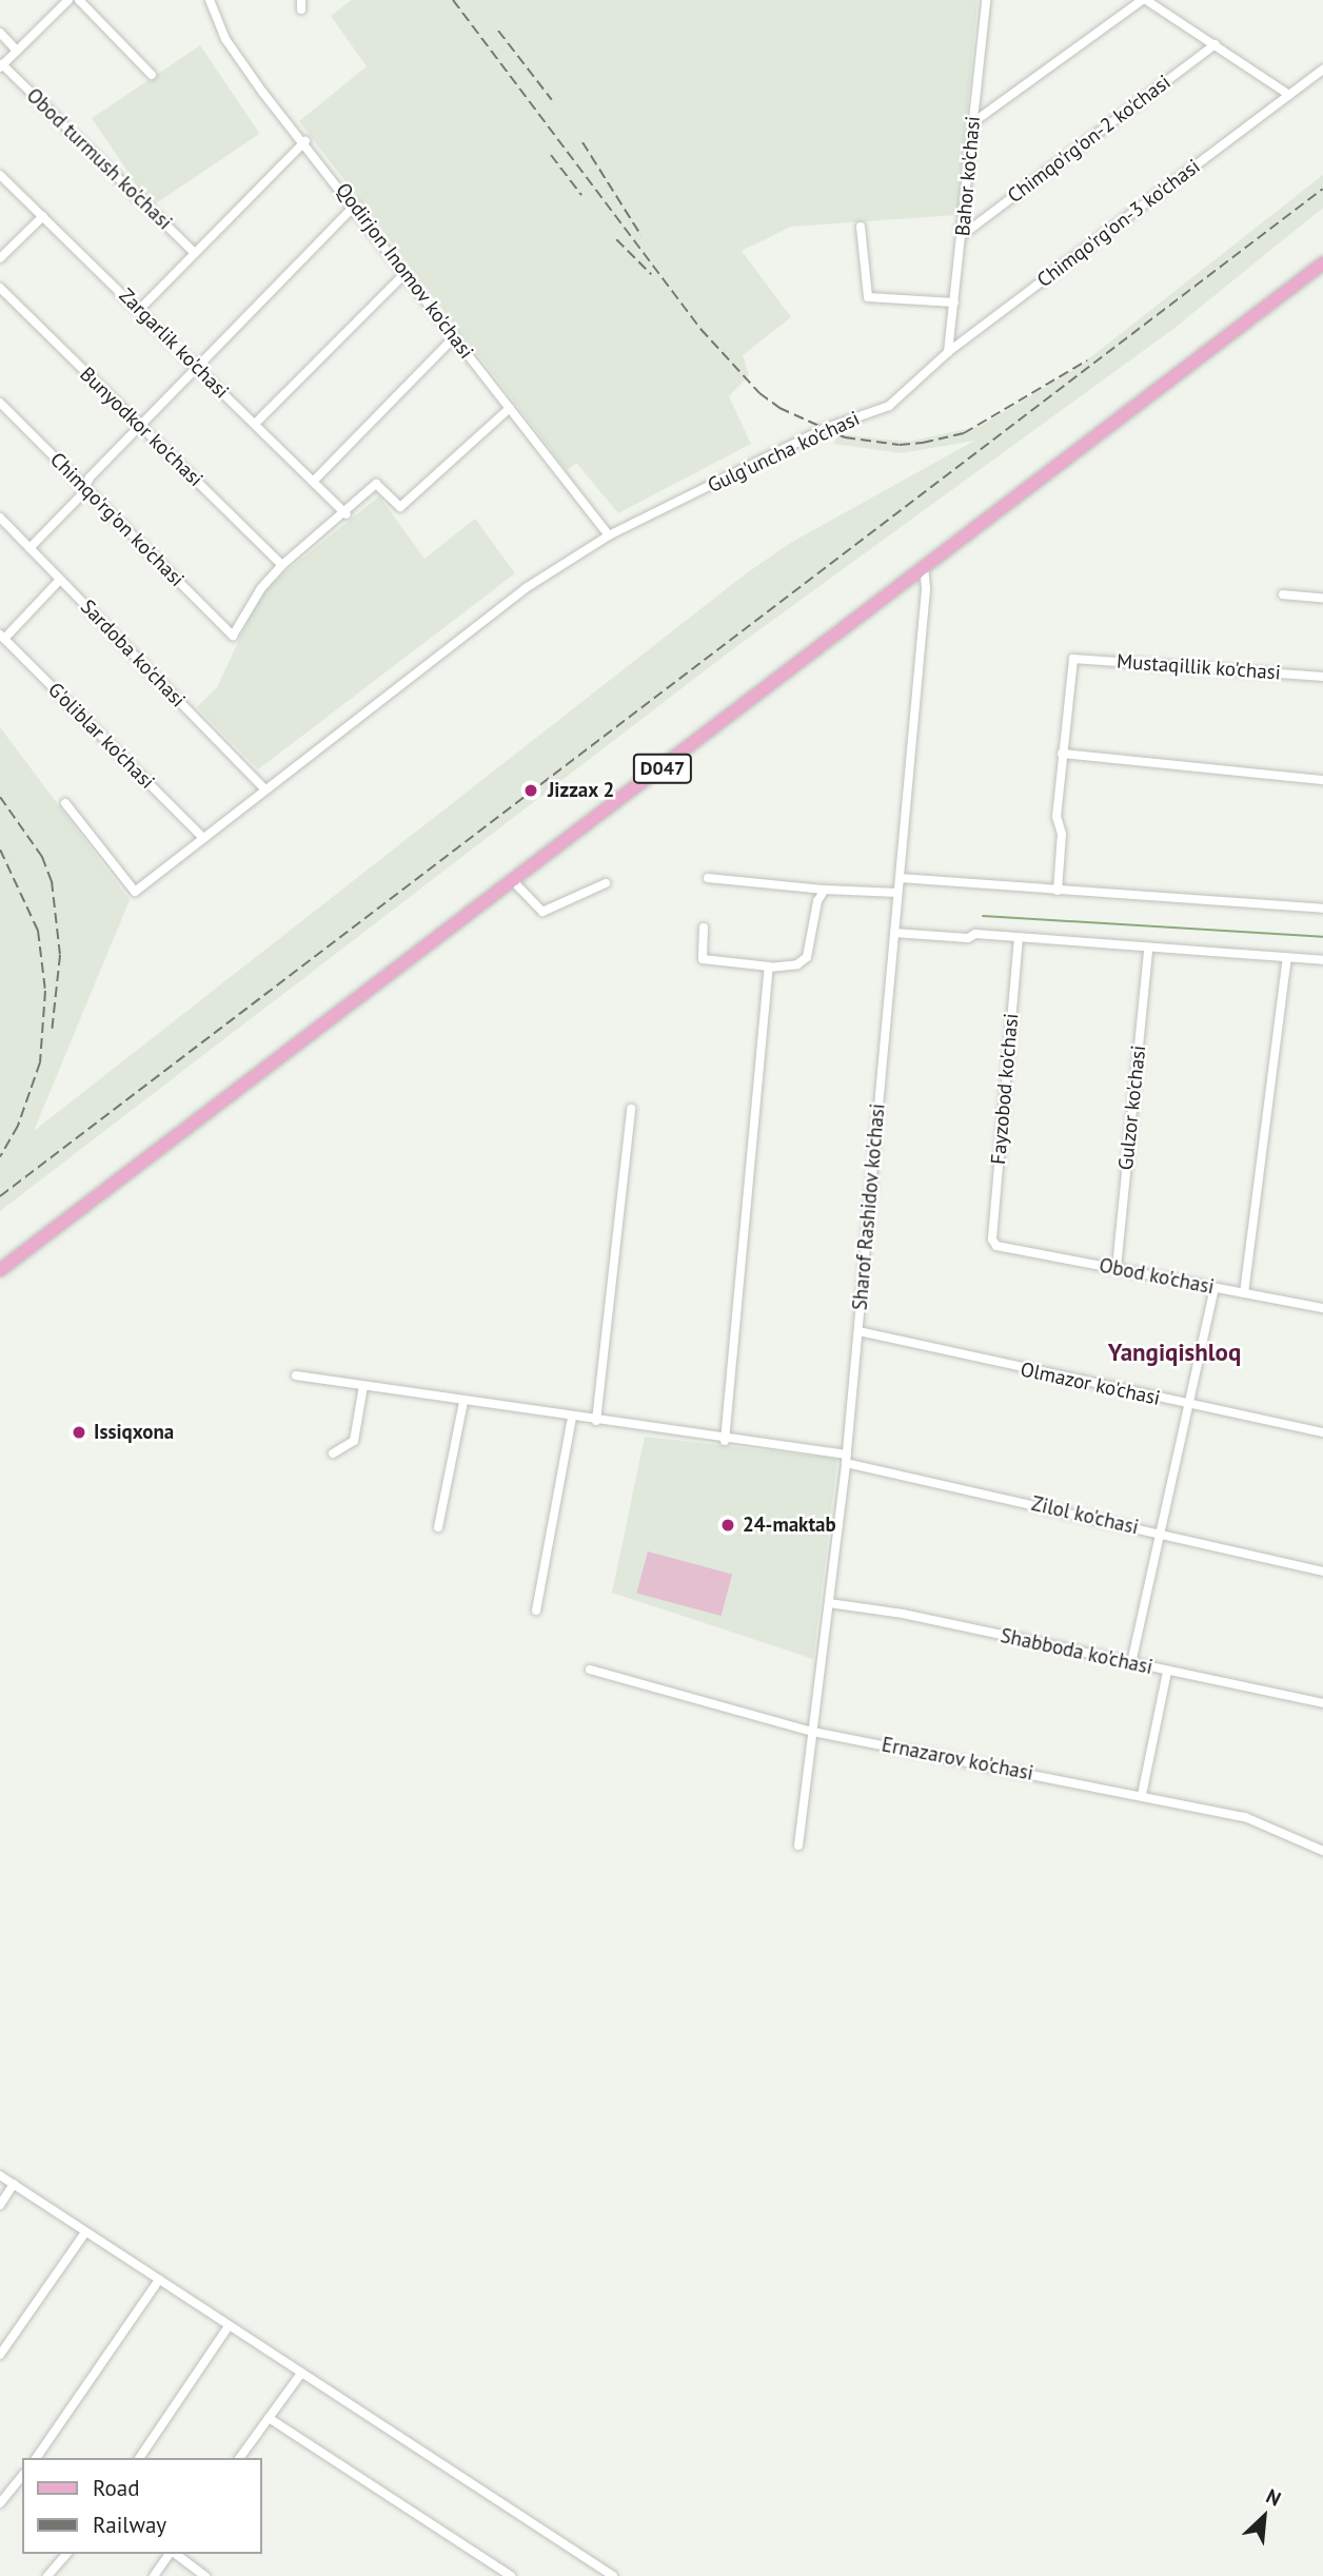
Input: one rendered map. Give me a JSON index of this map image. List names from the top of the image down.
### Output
{
  "streets": {
    "main road": ["D047"],
    "street": [
      "Chimqo'rg'on-2 ko'chasi",
      "Obod turmush ko'chasi",
      "Bahor ko'chasi",
      "Chimqo'rg'on-3 ko'chasi",
      "Qodirjon Inomov ko'chasi",
      "Zargarlik ko'chasi",
      "Bunyodkor ko'chasi",
      "Gulg'uncha ko'chasi",
      "Chimqo'rg'on ko'chasi",
      "Sardoba ko'chasi",
      "Mustaqillik ko'chasi",
      "G'oliblar ko'chasi",
      "Fayzobod ko'chasi",
      "Gulzor ko'chasi",
      "Sharof Rashidov ko'chasi",
      "Obod ko'chasi",
      "Olmazor ko'chasi",
      "Zilol ko'chasi",
      "Shabboda ko'chasi",
      "Ernazarov ko'chasi"
    ]
  },
  "crossings": [
    ["Chimqo'rg'on-2 ko'chasi", "Bahor ko'chasi"],
    ["Bahor ko'chasi", "Chimqo'rg'on-3 ko'chasi"],
    ["Bahor ko'chasi", "Gulg'uncha ko'chasi"],
    ["Chimqo'rg'on-3 ko'chasi", "Gulg'uncha ko'chasi"],
    ["Qodirjon Inomov ko'chasi", "Gulg'uncha ko'chasi"],
    ["Bunyodkor ko'chasi", "Chimqo'rg'on ko'chasi"],
    ["Gulg'uncha ko'chasi", "Sardoba ko'chasi"],
    ["Gulg'uncha ko'chasi", "G'oliblar ko'chasi"],
    ["D047", "Sharof Rashidov ko'chasi"],
    ["Fayzobod ko'chasi", "Obod ko'chasi"],
    ["Gulzor ko'chasi", "Obod ko'chasi"],
    ["Sharof Rashidov ko'chasi", "Olmazor ko'chasi"],
    ["Sharof Rashidov ko'chasi", "Zilol ko'chasi"],
    ["Sharof Rashidov ko'chasi", "Shabboda ko'chasi"],
    ["Sharof Rashidov ko'chasi", "Ernazarov ko'chasi"]
  ],
  "districts": ["Yangiqishloq"],
  "places": ["Jizzax 2", "Issiqxona", "24-maktab"],
  "legend": ["Road", "Railway"],
  "north": "top right"
}
